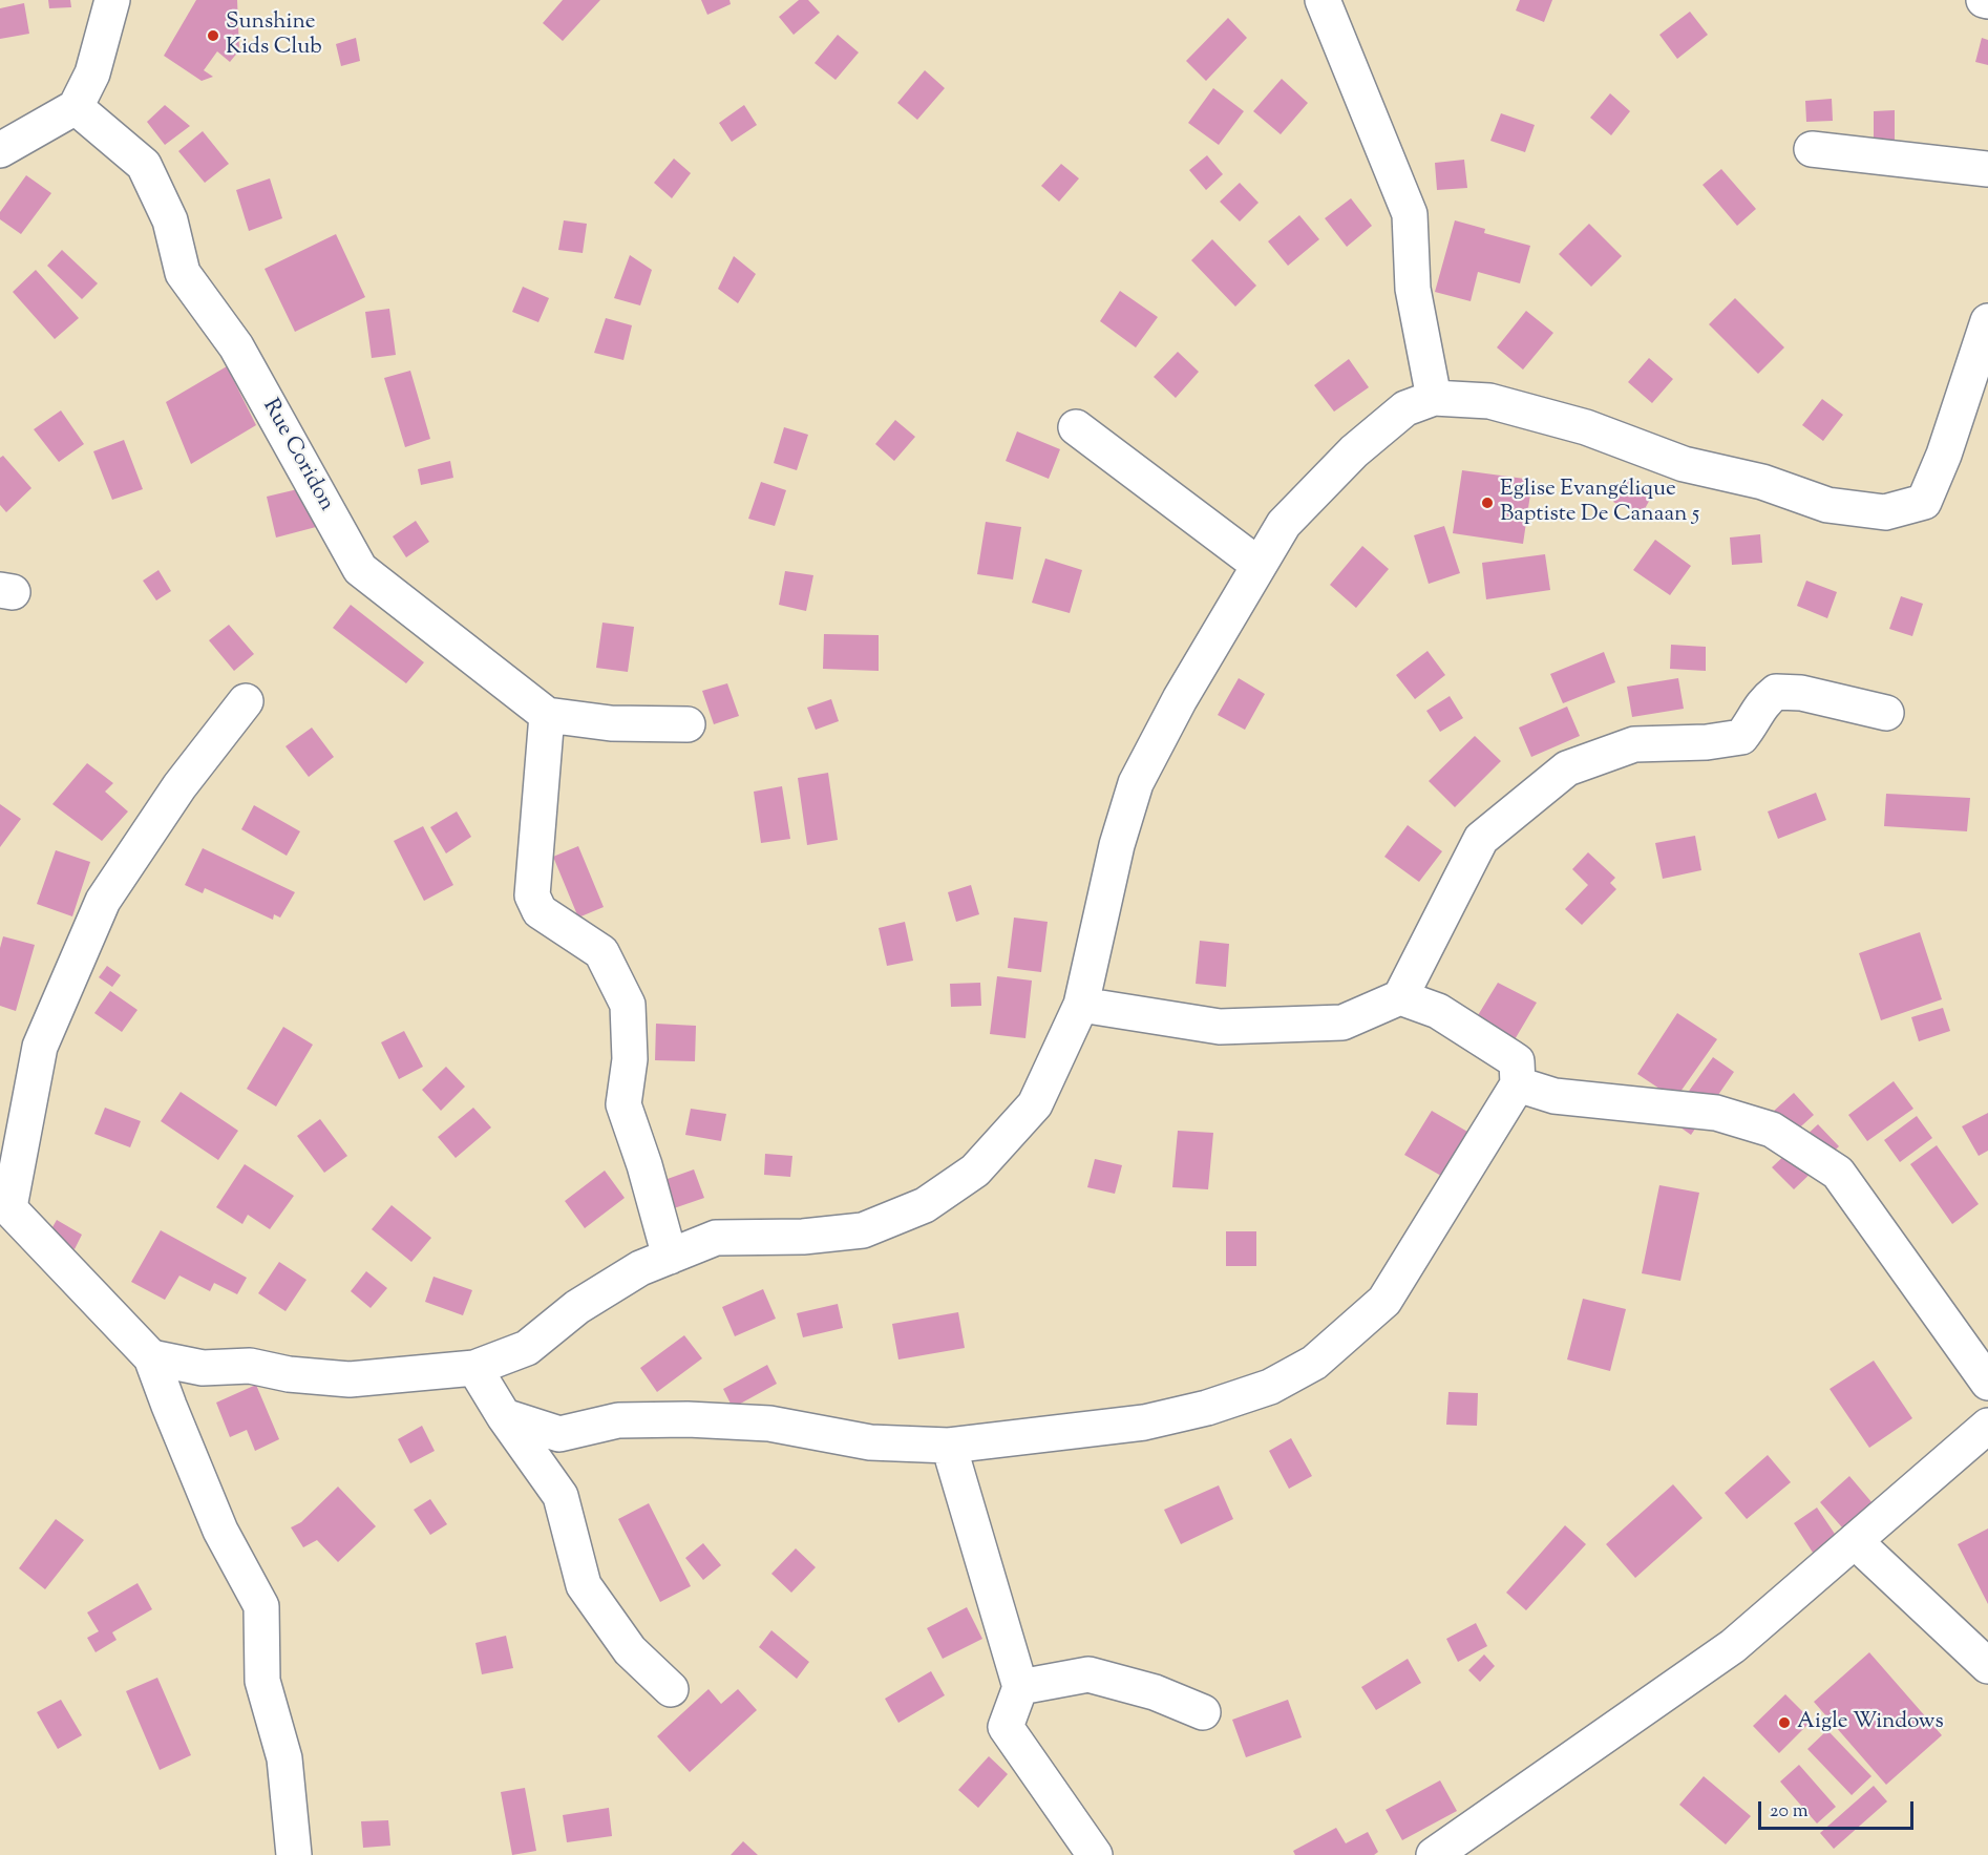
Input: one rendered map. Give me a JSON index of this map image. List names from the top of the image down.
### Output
{
  "streets": {
    "street": ["Rue Coridon"]
  },
  "places": ["Sunshine Kids Club", "Eglise Evangélique Baptiste De Canaan 5", "Aigle Windows"],
  "scale_bar": "20 m"
}
